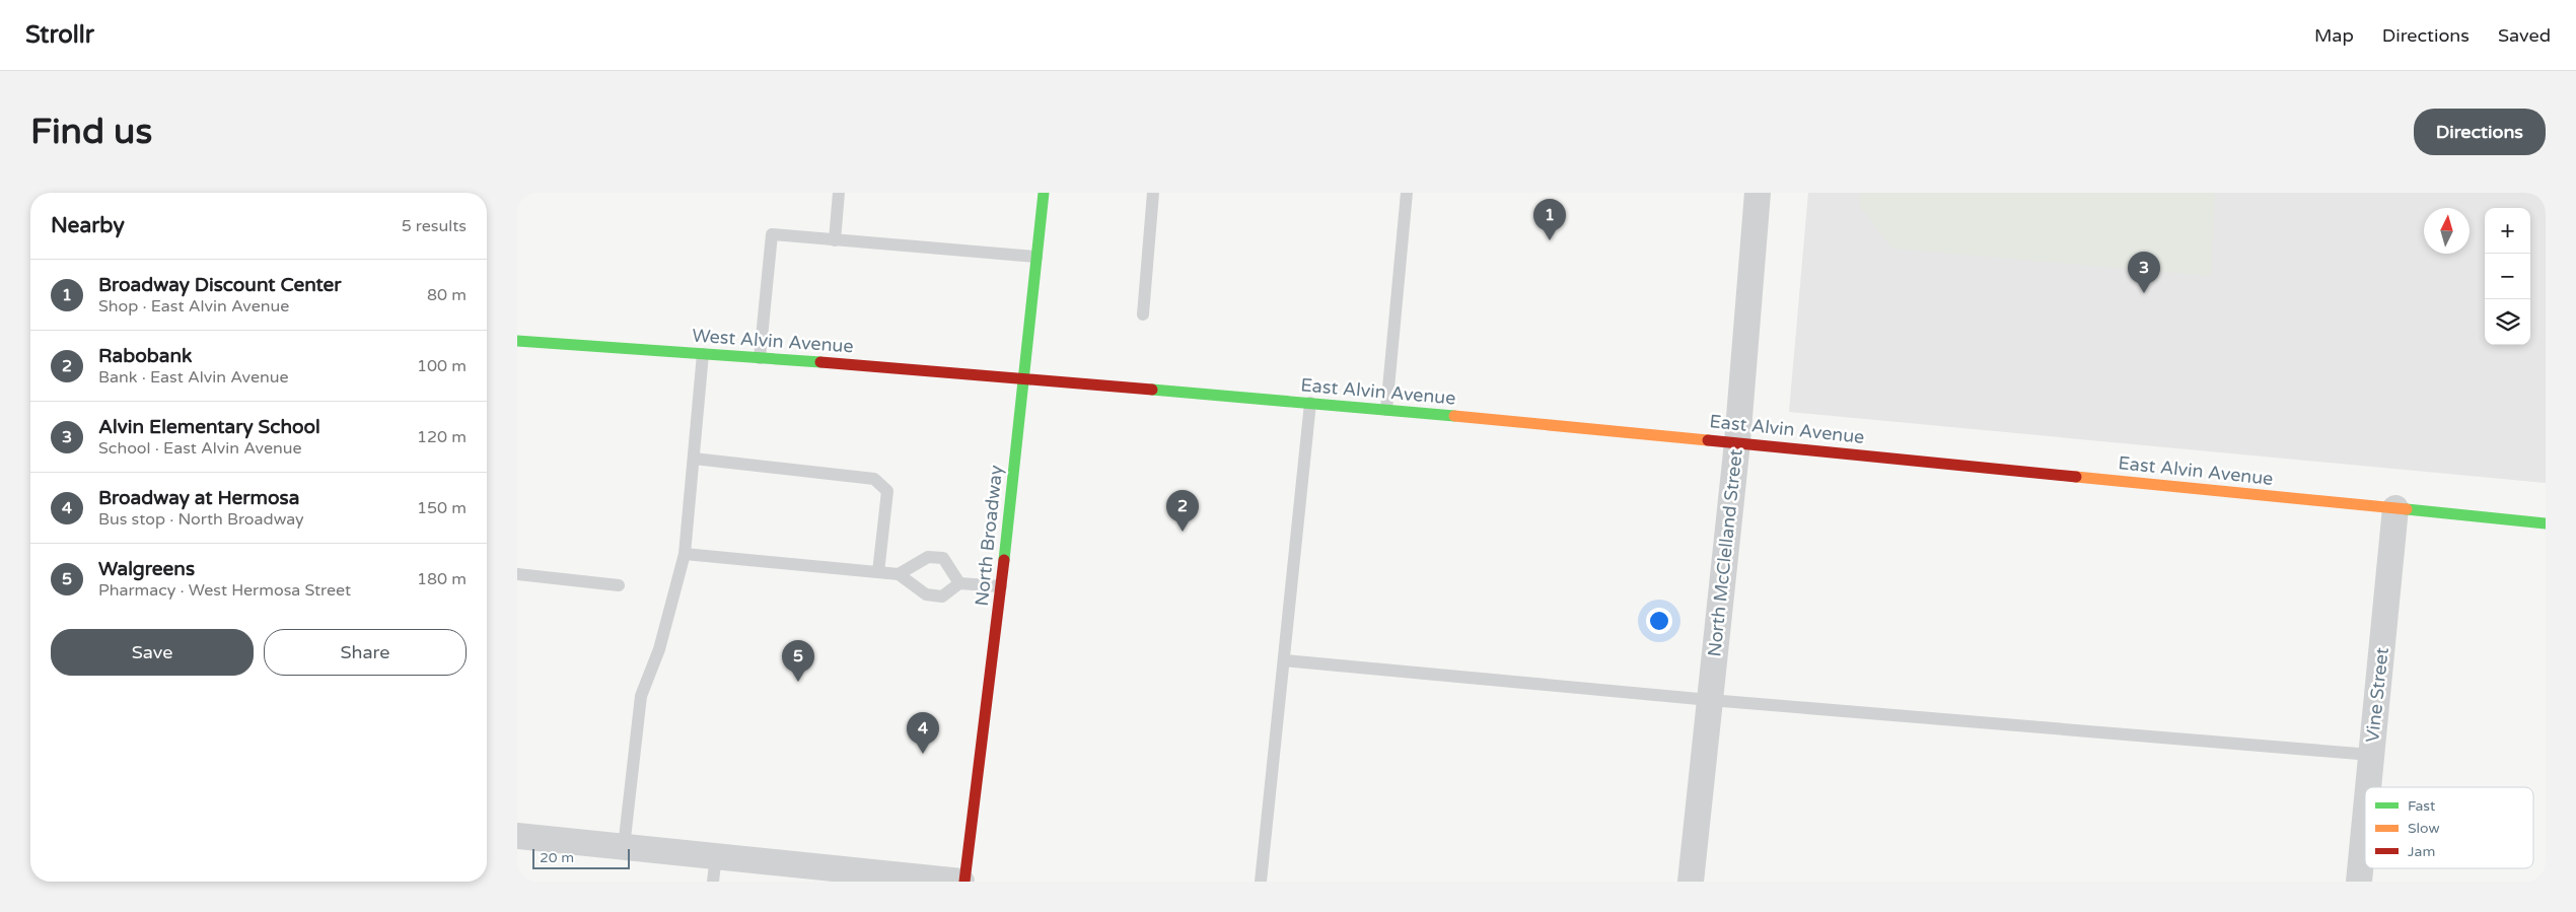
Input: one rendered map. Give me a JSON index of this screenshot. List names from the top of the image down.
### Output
{
  "streets": {
    "street": [
      "West Alvin Avenue",
      "East Alvin Avenue",
      "North Broadway",
      "North McClelland Street",
      "Vine Street"
    ]
  },
  "crossings": [
    ["West Alvin Avenue", "East Alvin Avenue"],
    ["West Alvin Avenue", "North Broadway"],
    ["East Alvin Avenue", "North Broadway"],
    ["East Alvin Avenue", "North McClelland Street"],
    ["East Alvin Avenue", "Vine Street"]
  ],
  "legend": ["Fast", "Slow", "Jam"],
  "scale_bar": "20 m",
  "north": "top",
  "page": {
    "header": "Strollr",
    "nav": ["Map", "Directions", "Saved"],
    "buttons": [
      "Directions",
      ["Save", "Share"]
    ],
    "title": "Find us",
    "heading": ["Nearby", "5 results"],
    "pins": [
      "1",
      "3",
      "2",
      "5",
      "4"
    ],
    "map_buttons": ["+", "−"],
    "list": [
      {
        "mark": "1",
        "name": "Broadway Discount Center",
        "note": "Shop · East Alvin Avenue",
        "value": "80 m"
      },
      {
        "mark": "2",
        "name": "Rabobank",
        "note": "Bank · East Alvin Avenue",
        "value": "100 m"
      },
      {
        "mark": "3",
        "name": "Alvin Elementary School",
        "note": "School · East Alvin Avenue",
        "value": "120 m"
      },
      {
        "mark": "4",
        "name": "Broadway at Hermosa",
        "note": "Bus stop · North Broadway",
        "value": "150 m"
      },
      {
        "mark": "5",
        "name": "Walgreens",
        "note": "Pharmacy · West Hermosa Street",
        "value": "180 m"
      }
    ],
    "scale": "20 m"
  }
}
